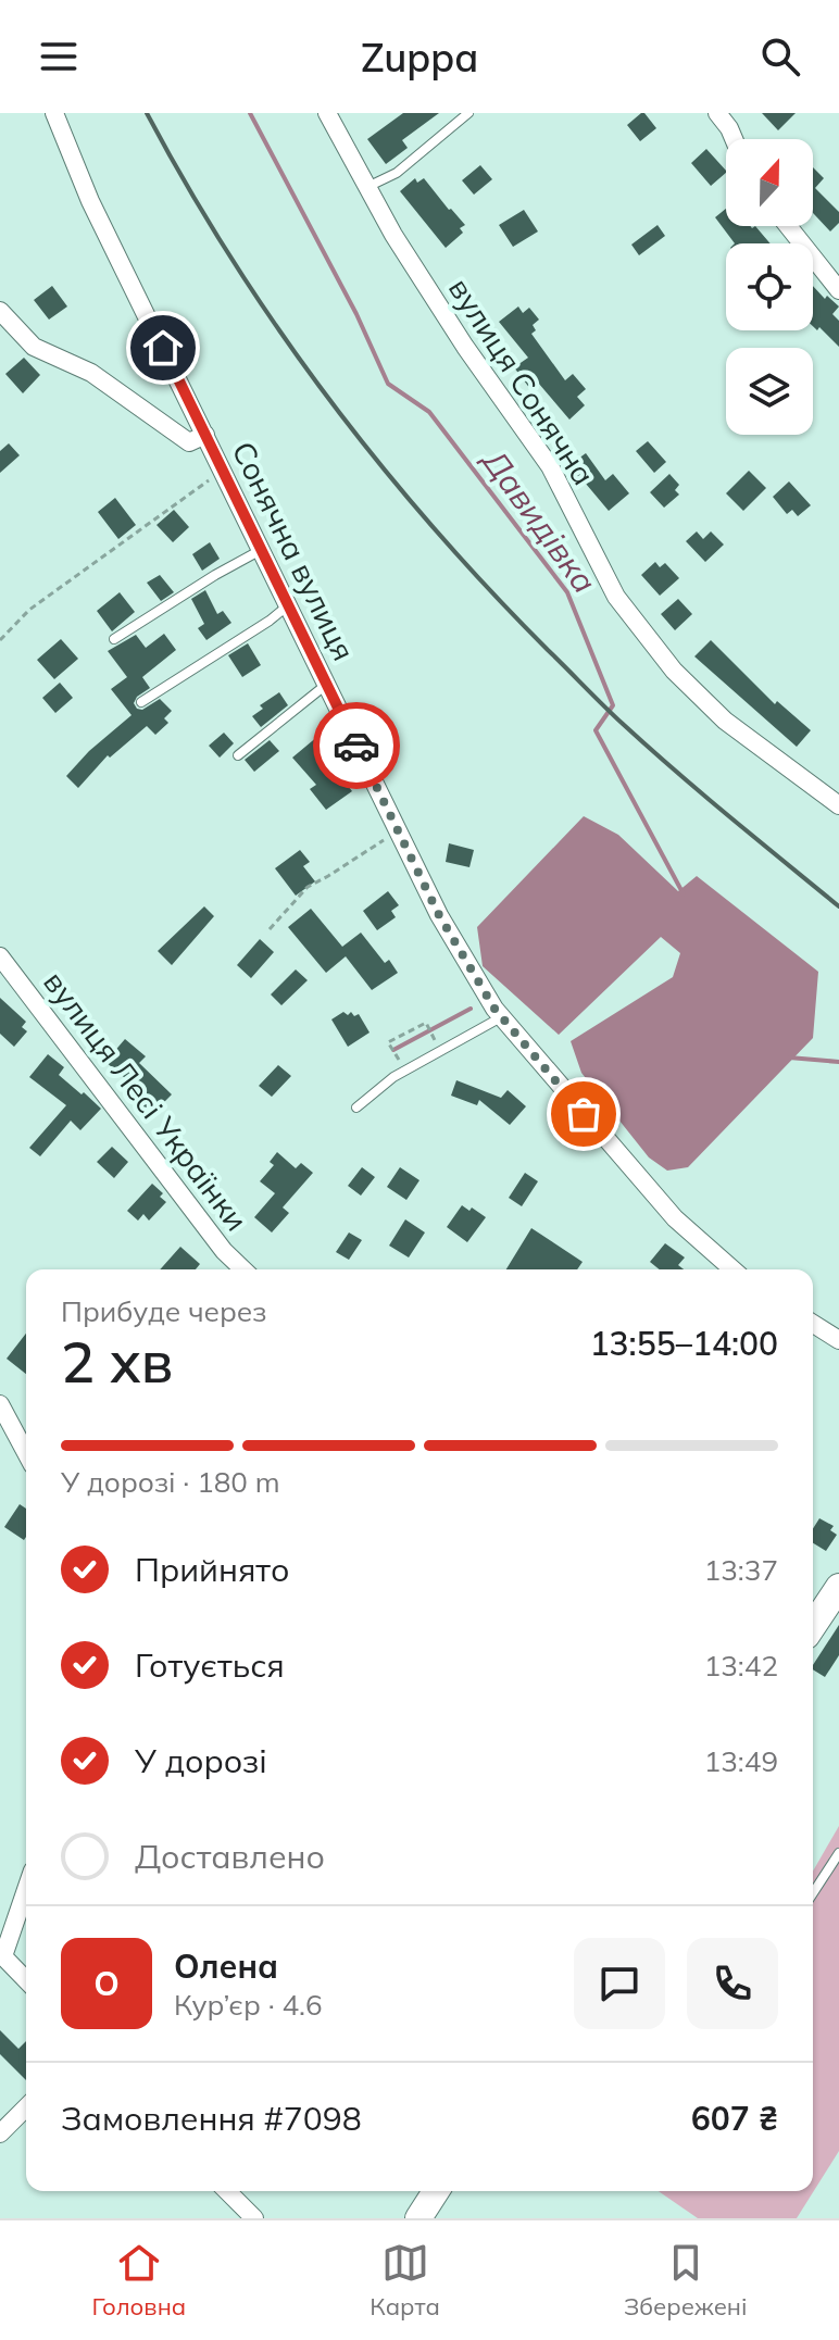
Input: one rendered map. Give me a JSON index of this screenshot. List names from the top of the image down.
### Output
{
  "streets": {
    "street": ["вулиця Сонячна", "Сонячна вулиця", "вулиця Лесі Українки"]
  },
  "water": ["Давидівка"],
  "north": "top",
  "page": {
    "header": "Zuppa",
    "heading": ["2 хв", "Прибуде через", "13:55–14:00"],
    "panel": [
      "Олена",
      "Кур’єр · 4.6",
      "Замовлення #7098",
      "607 ₴"
    ],
    "bar": "У дорозі · 180 m",
    "list": [
      ["Прийнято", "13:37"],
      ["Готується", "13:42"],
      ["У дорозі", "13:49"],
      "Доставлено"
    ],
    "round": "О",
    "tabs": ["Головна", "Карта", "Збережені"]
  }
}
